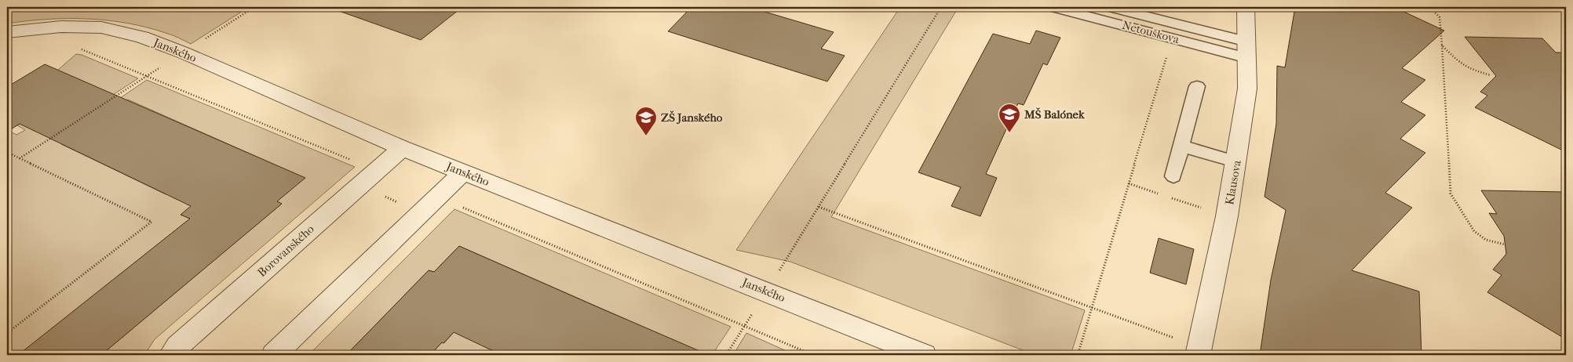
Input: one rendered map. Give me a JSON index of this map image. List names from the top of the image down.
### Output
{
  "streets": {
    "street": ["Janského", "Klausova", "Borovanského"],
    "lane": ["Netouškova"]
  },
  "crossings": [
    ["Netouškova", "Klausova"],
    ["Janského", "Borovanského"]
  ],
  "places": {
    "school or university": ["MŠ Balónek", "ZŠ Janského"]
  }
}
